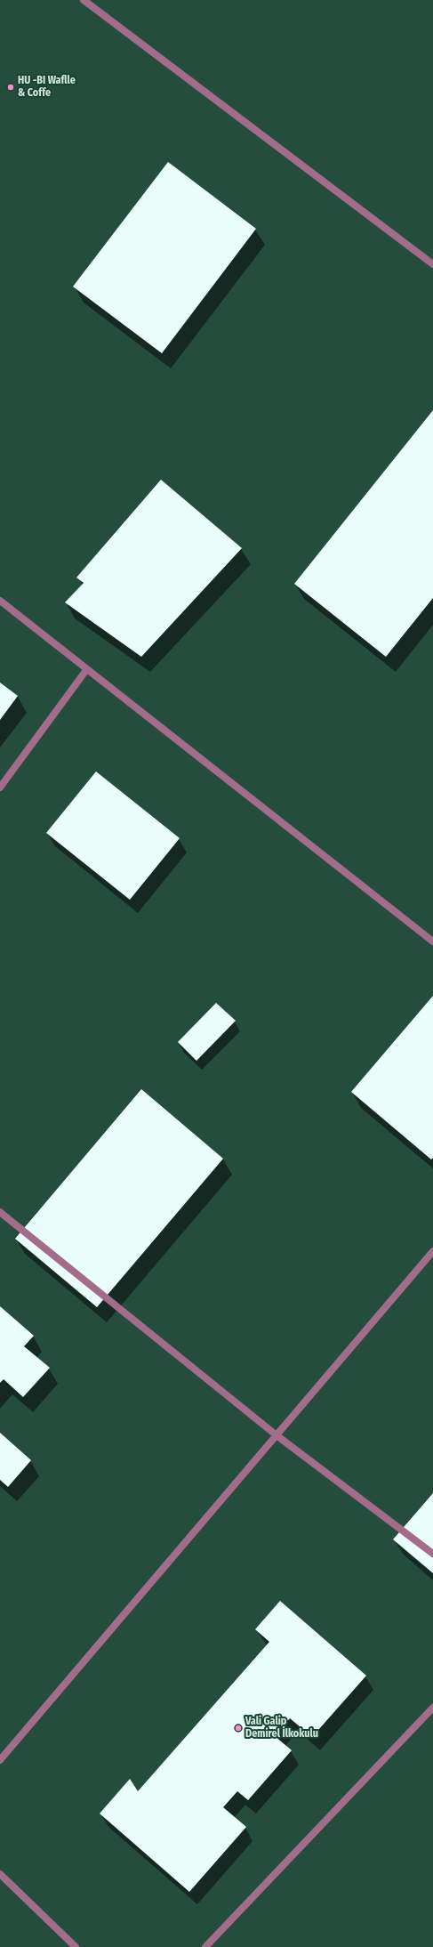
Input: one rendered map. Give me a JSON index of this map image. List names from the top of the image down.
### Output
{
  "places": ["HU -BI Waflle & Coffe", "Vali Galip Demirel İlkokulu"]
}
